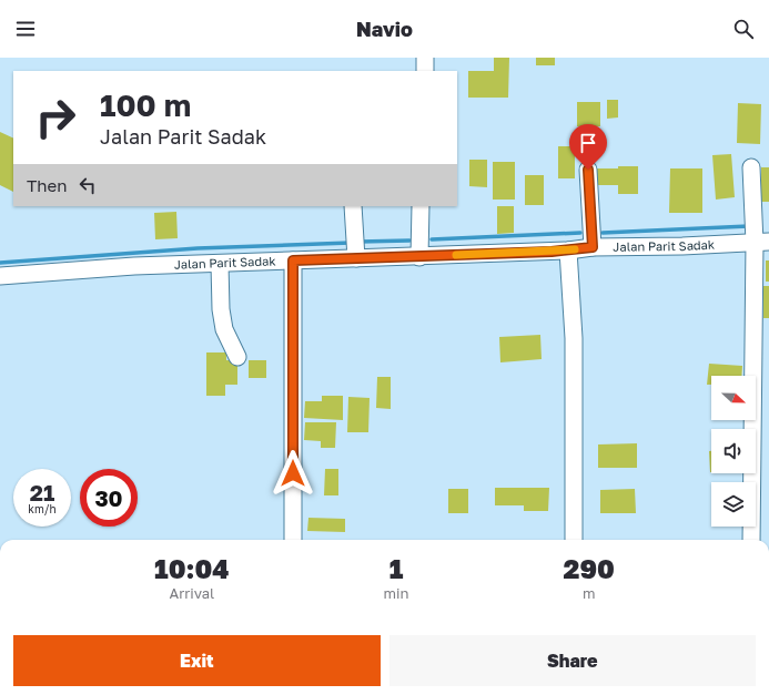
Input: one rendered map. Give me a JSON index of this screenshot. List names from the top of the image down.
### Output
{
  "streets": {
    "street": ["Jalan Parit Sadak"]
  },
  "north": "right",
  "page": {
    "header": "Navio",
    "turn": ["100 m", "Jalan Parit Sadak"],
    "then": "Then",
    "speed": "21 km/h",
    "limit": "30",
    "eta": [
      "10:04",
      "Arrival",
      "1",
      "min",
      "290",
      "m"
    ],
    "buttons": ["Exit", "Share"]
  }
}
